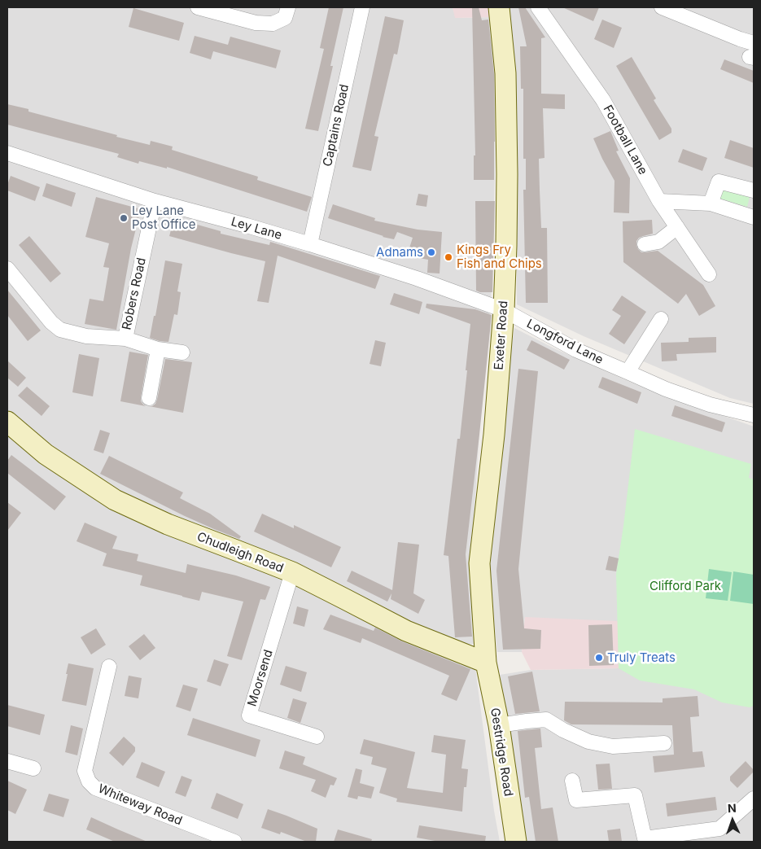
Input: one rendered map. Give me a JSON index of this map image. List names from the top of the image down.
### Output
{
  "streets": {
    "main road": ["Exeter Road", "Chudleigh Road", "Gestridge Road"],
    "street": [
      "Captains Road",
      "Football Lane",
      "Ley Lane",
      "Robers Road",
      "Longford Lane",
      "Moorsend",
      "Whiteway Road"
    ]
  },
  "crossings": [
    ["Captains Road", "Ley Lane"],
    ["Ley Lane", "Robers Road"],
    ["Ley Lane", "Exeter Road"],
    ["Ley Lane", "Longford Lane"],
    ["Exeter Road", "Longford Lane"],
    ["Exeter Road", "Chudleigh Road"],
    ["Exeter Road", "Gestridge Road"],
    ["Chudleigh Road", "Moorsend"],
    ["Chudleigh Road", "Gestridge Road"]
  ],
  "parks": ["Clifford Park"],
  "places": [
    "Ley Lane Post Office",
    "Adnams",
    "Kings Fry Fish and Chips",
    "Truly Treats"
  ],
  "north": "top"
}
